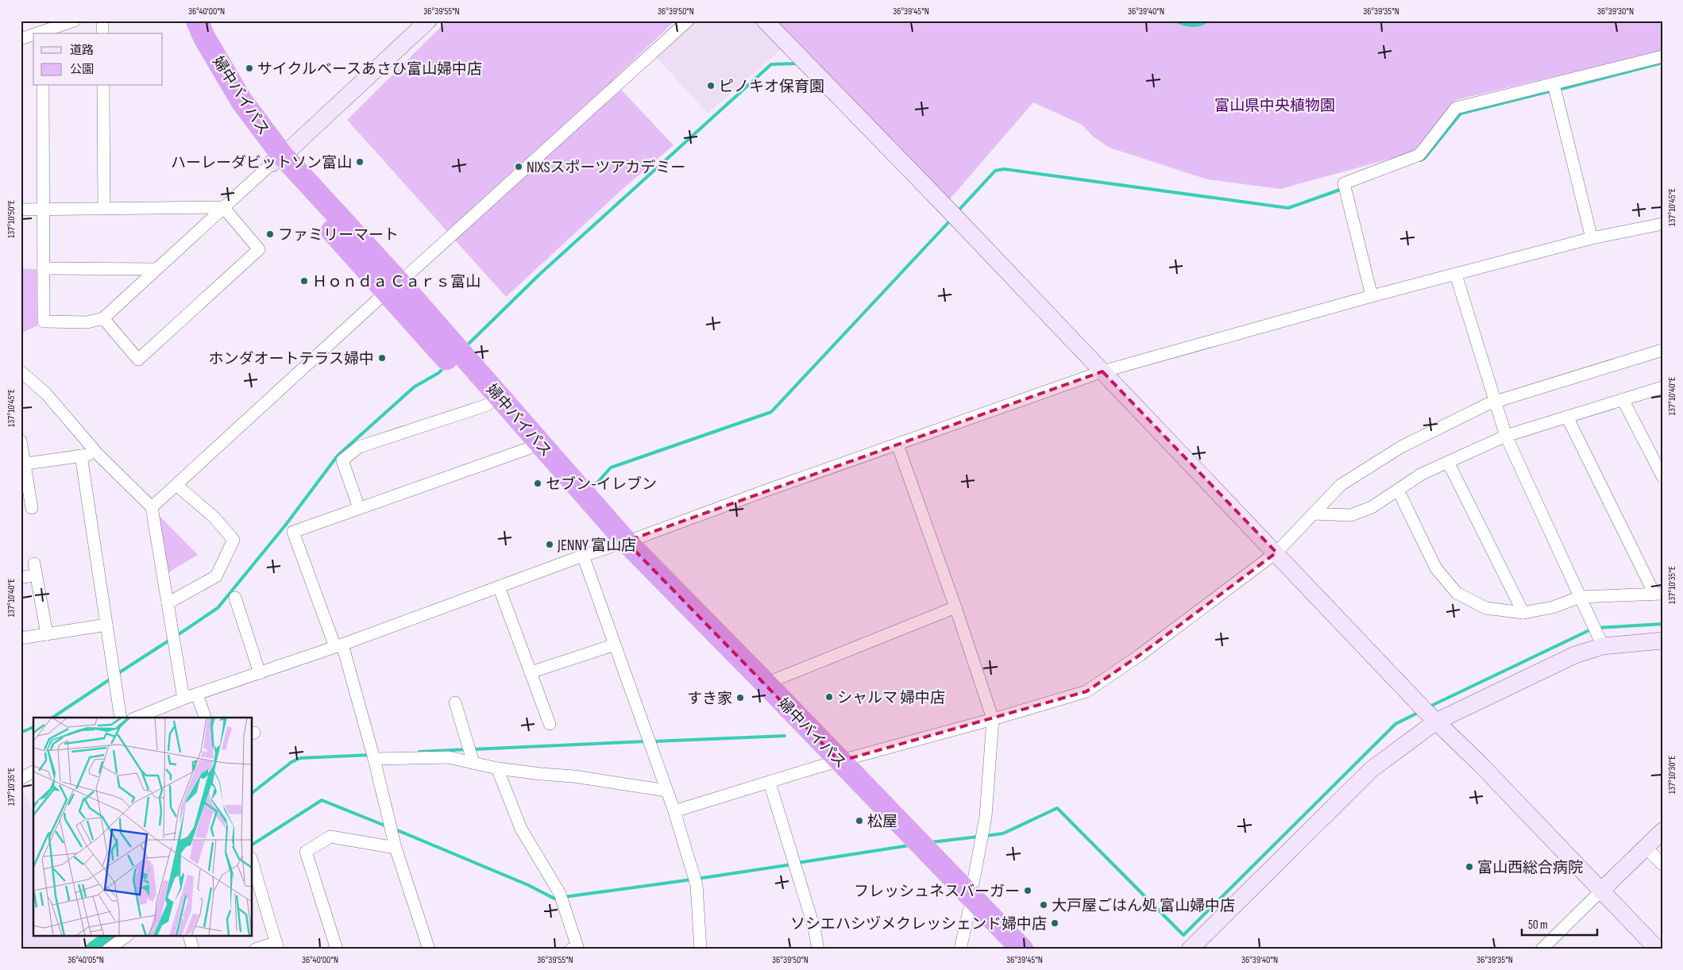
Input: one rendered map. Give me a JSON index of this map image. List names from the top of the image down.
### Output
{
  "streets": {
    "highway": ["婦中バイパス"]
  },
  "parks": ["富山県中央植物園"],
  "places": [
    "サイクルベースあさひ富山婦中店",
    "ピノキオ保育園",
    "ハーレーダビットソン富山",
    "NIXSスポーツアカデミー",
    "ファミリーマート",
    "Ｈｏｎｄａ Ｃａｒｓ富山",
    "ホンダオートテラス婦中",
    "セブン-イレブン",
    "JENNY 富山店",
    "シャルマ 婦中店",
    "すき家",
    "松屋",
    "富山西総合病院",
    "フレッシュネスバーガー",
    "大戸屋ごはん処 富山婦中店",
    "ソシエハシヅメクレッシェンド婦中店"
  ],
  "legend": ["道路", "公園"],
  "scale_bar": "50 m",
  "coordinates": [
    "36°40'00\"N",
    "36°39'55\"N",
    "36°39'50\"N",
    "36°39'45\"N",
    "36°39'40\"N",
    "36°39'35\"N",
    "36°39'30\"N",
    "137°10'45\"E",
    "137°10'50\"E",
    "137°10'40\"E",
    "137°10'35\"E",
    "137°10'30\"E",
    "36°40'05\"N"
  ]
}
